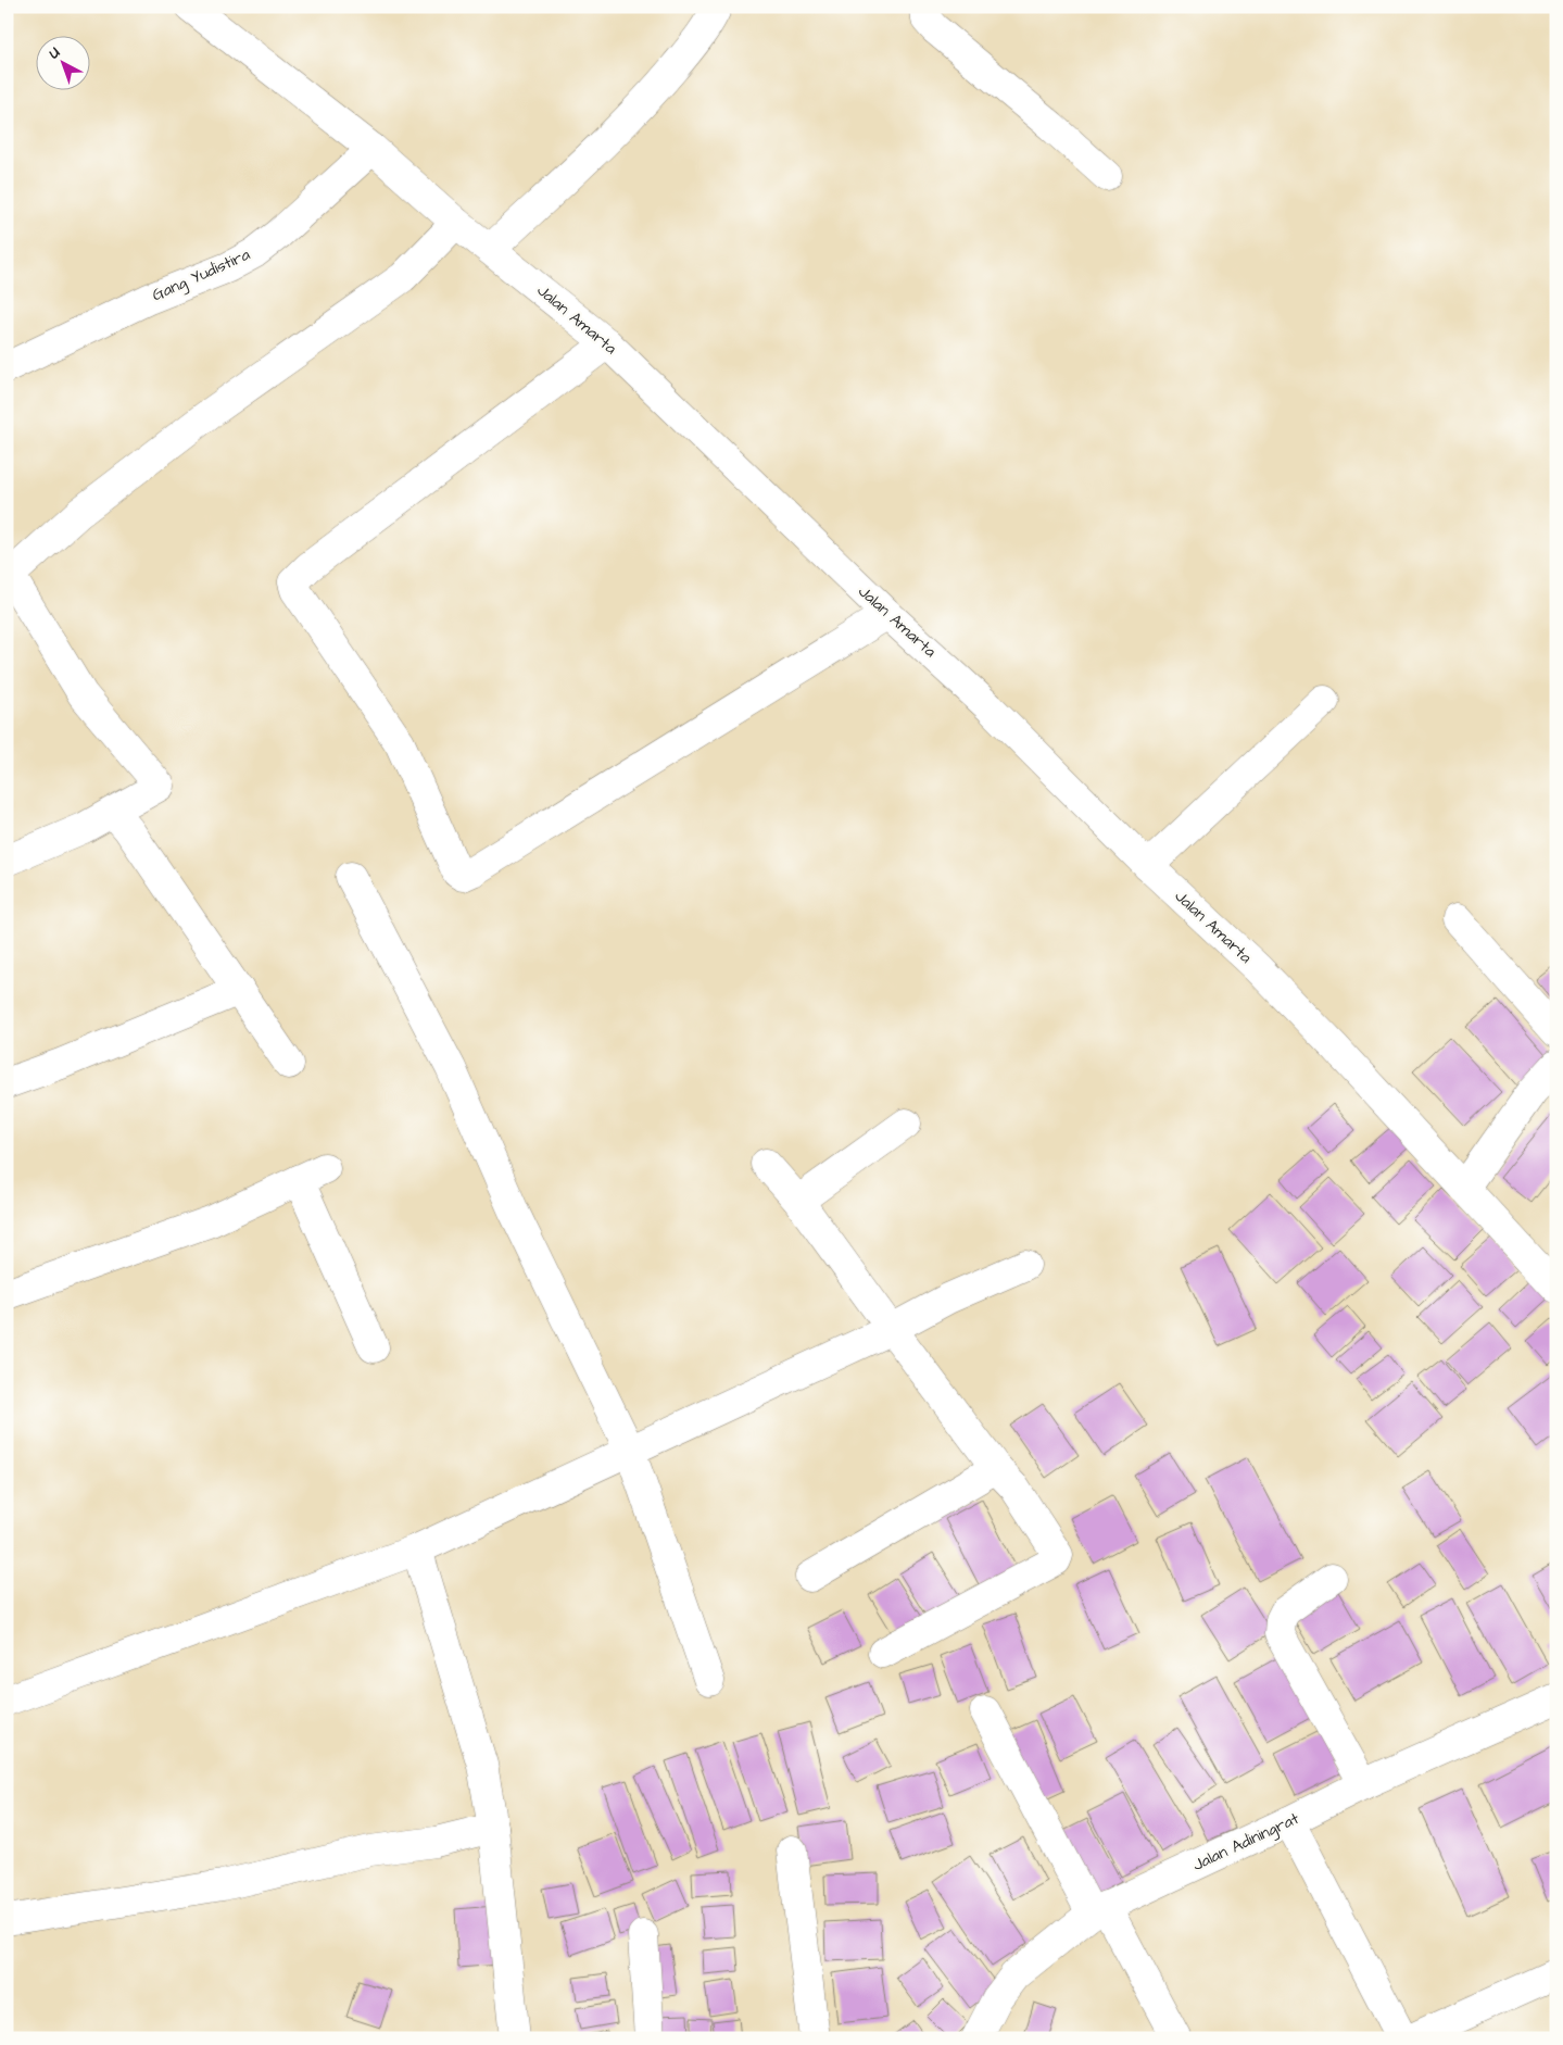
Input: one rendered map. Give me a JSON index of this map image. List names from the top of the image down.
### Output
{
  "streets": {
    "street": ["Gang Yudistira", "Jalan Amarta", "Jalan Adiningrat"]
  },
  "crossings": [
    ["Gang Yudistira", "Jalan Amarta"]
  ],
  "north": "top left"
}
